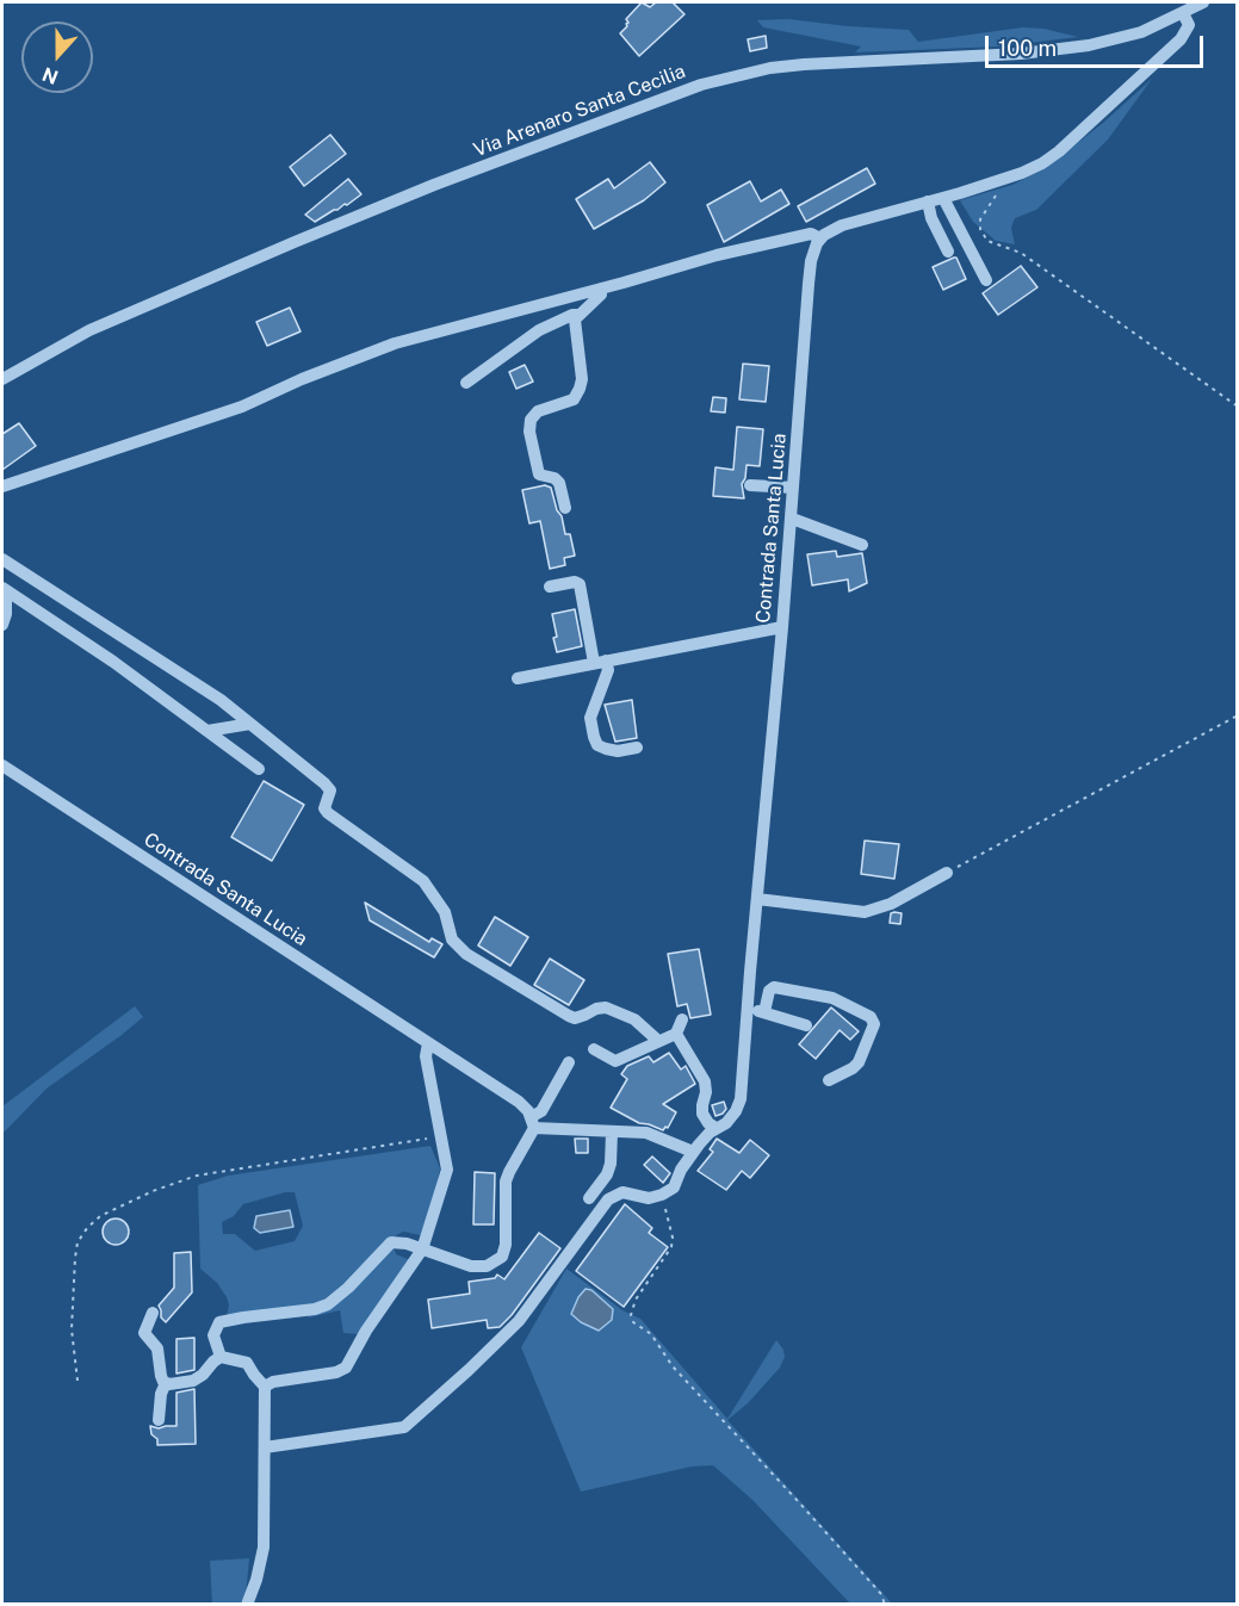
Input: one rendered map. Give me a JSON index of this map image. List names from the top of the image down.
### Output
{
  "streets": {
    "street": ["Via Arenaro Santa Cecilia", "Contrada Santa Lucia"]
  },
  "scale_bar": "100 m",
  "north": "bottom"
}
